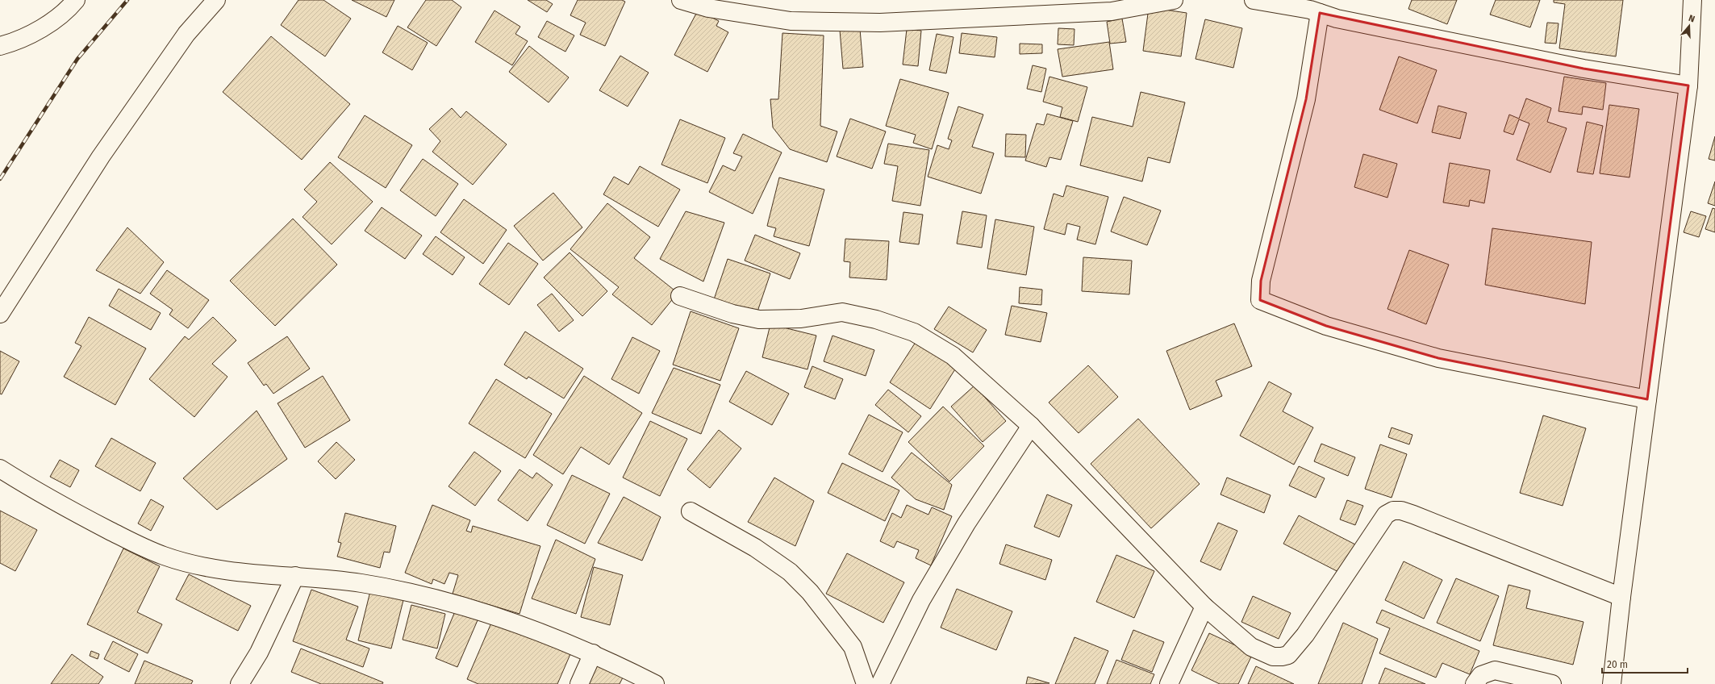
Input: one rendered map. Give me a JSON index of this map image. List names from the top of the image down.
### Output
{
  "scale_bar": "20 m",
  "north": "top"
}
